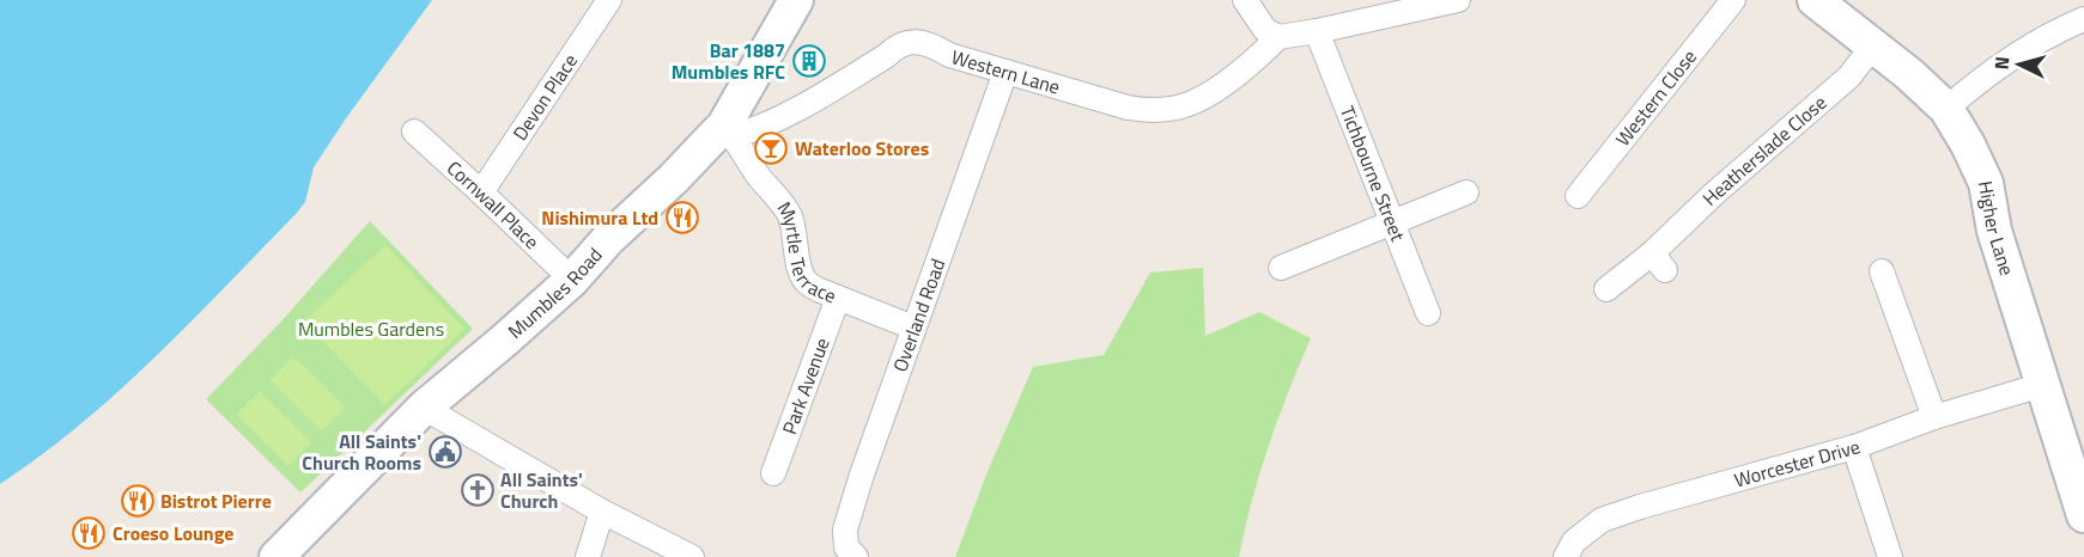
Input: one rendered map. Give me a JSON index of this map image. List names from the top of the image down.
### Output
{
  "streets": {
    "main road": ["Higher Lane", "Mumbles Road"],
    "street": [
      "Western Lane",
      "Devon Place",
      "Western Close",
      "Heatherslade Close",
      "Tichbourne Street",
      "Cornwall Place",
      "Myrtle Terrace",
      "Overland Road",
      "Park Avenue",
      "Worcester Drive"
    ]
  },
  "crossings": [
    ["Western Lane", "Myrtle Terrace"],
    ["Western Lane", "Mumbles Road"],
    ["Western Lane", "Overland Road"],
    ["Devon Place", "Cornwall Place"],
    ["Heatherslade Close", "Higher Lane"],
    ["Cornwall Place", "Mumbles Road"],
    ["Higher Lane", "Worcester Drive"],
    ["Myrtle Terrace", "Mumbles Road"],
    ["Myrtle Terrace", "Overland Road"],
    ["Myrtle Terrace", "Park Avenue"]
  ],
  "parks": ["Mumbles Gardens"],
  "places": {
    "building": ["Bar 1887 Mumbles RFC"],
    "bar": ["Waterloo Stores"],
    "restaurant": ["Nishimura Ltd", "Bistrot Pierre", "Croeso Lounge"],
    "public building": ["All Saints' Church Rooms"],
    "church": ["All Saints' Church"]
  },
  "north": "left"
}
